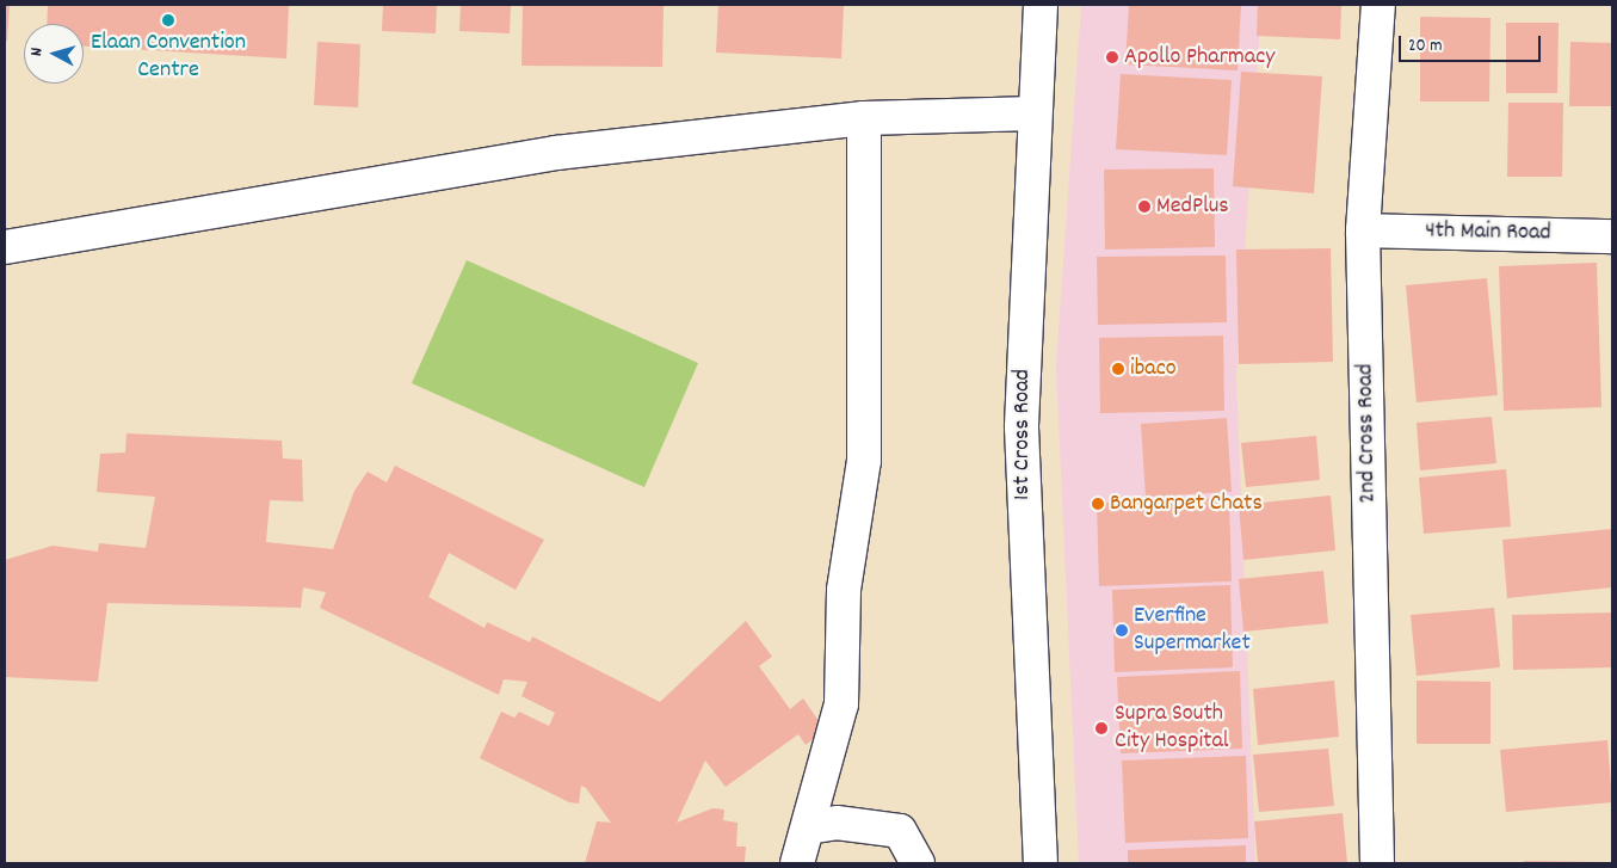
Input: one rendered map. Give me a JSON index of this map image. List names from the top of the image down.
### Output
{
  "streets": {
    "street": ["4th Main Road", "2nd Cross Road", "1st Cross Road"]
  },
  "crossings": [
    ["4th Main Road", "2nd Cross Road"]
  ],
  "places": [
    "Elaan Convention Centre",
    "Apollo Pharmacy",
    "MedPlus",
    "ibaco",
    "Bangarpet Chats",
    "Everfine Supermarket",
    "Supra South City Hospital"
  ],
  "scale_bar": "20 m",
  "north": "left"
}
